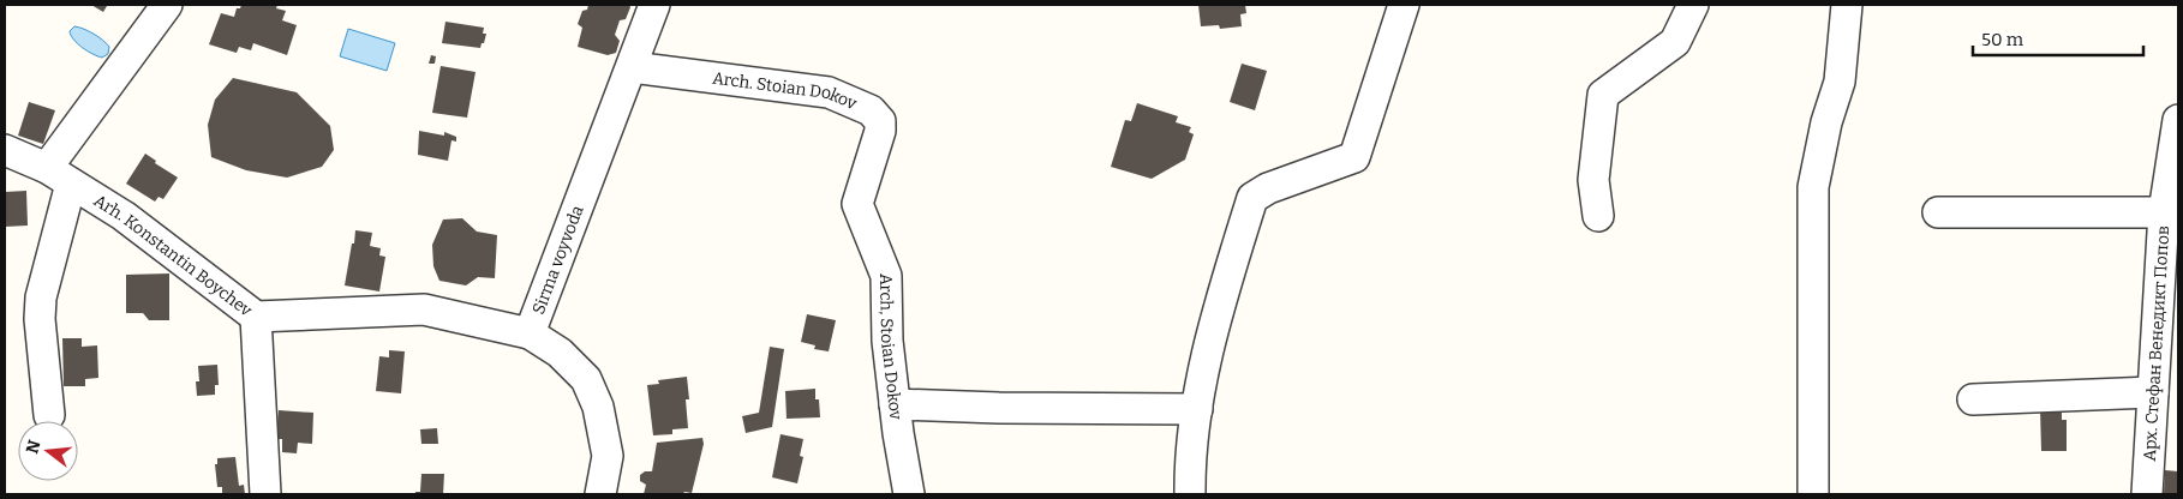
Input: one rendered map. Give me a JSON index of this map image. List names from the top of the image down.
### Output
{
  "streets": {
    "street": [
      "Arch. Stoian Dokov",
      "Arh. Konstantin Boychev",
      "Sirma voyvoda",
      "Арх. Стефан Венедикт Попов",
      "Arch, Stoian Dokov"
    ]
  },
  "crossings": [
    ["Arch. Stoian Dokov", "Sirma voyvoda"],
    ["Arch. Stoian Dokov", "Arch, Stoian Dokov"],
    ["Arh. Konstantin Boychev", "Sirma voyvoda"]
  ],
  "scale_bar": "50 m",
  "north": "left"
}
